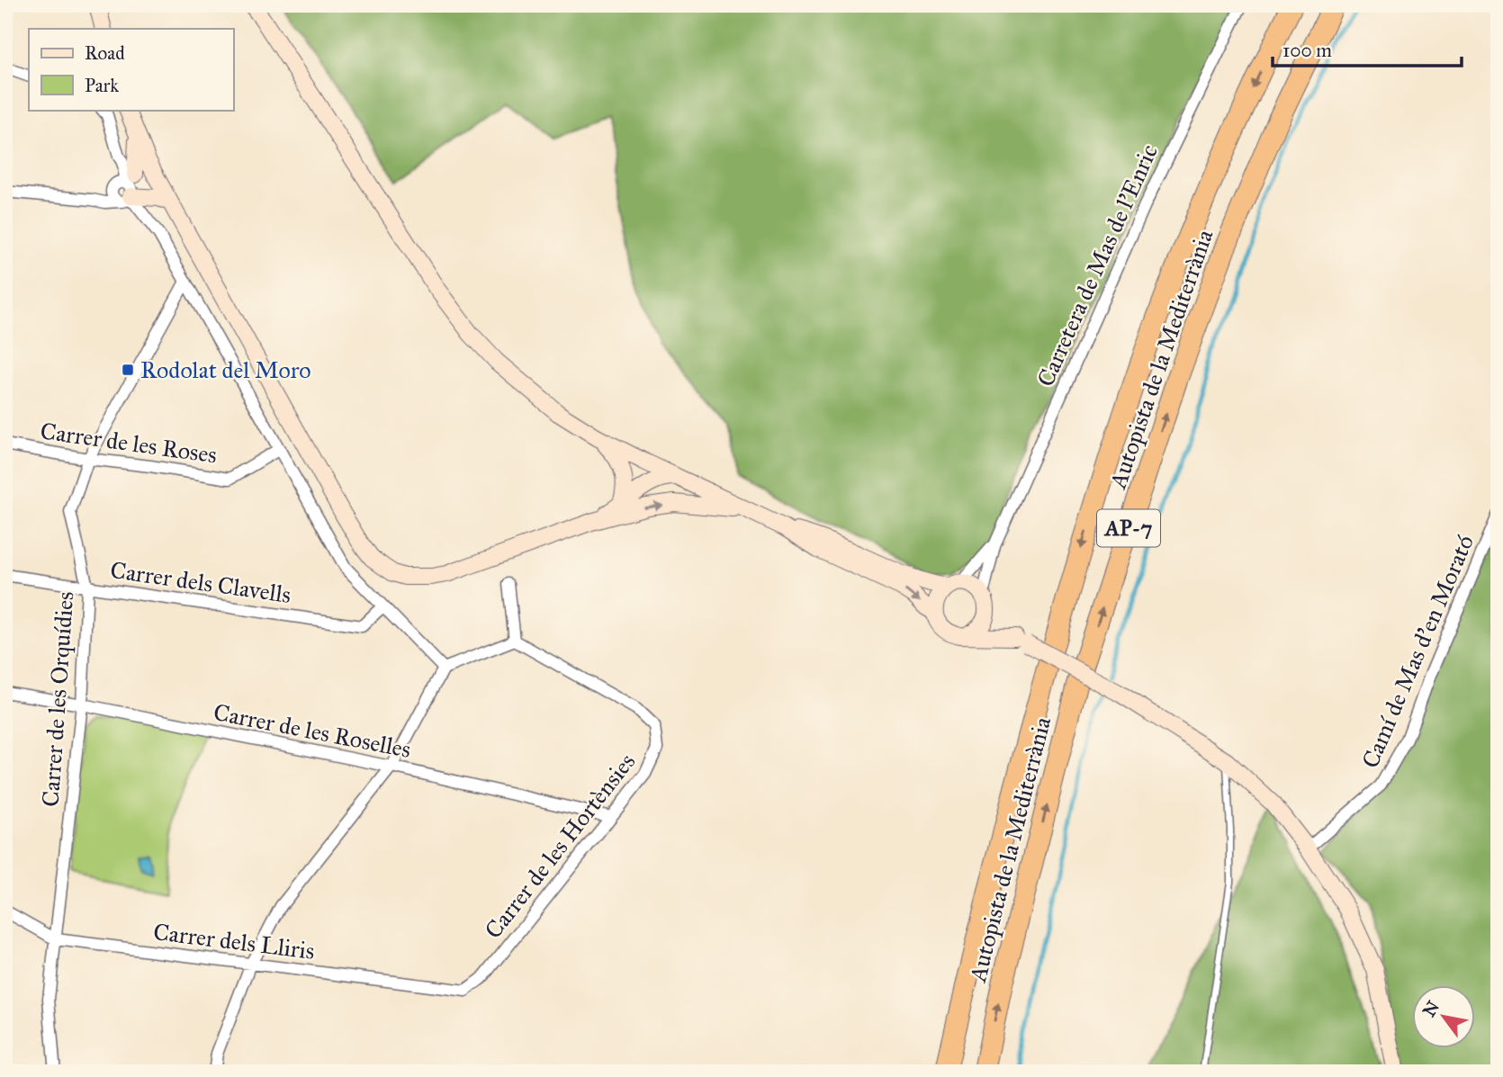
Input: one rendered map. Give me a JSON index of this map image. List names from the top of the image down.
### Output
{
  "streets": {
    "highway": ["Autopista de la Mediterrània", "AP-7"],
    "street": [
      "Carretera de Mas de l'Enric",
      "Carrer de les Roses",
      "Carrer dels Clavells",
      "Camí de Mas d'en Morató",
      "Carrer de les Orquídies",
      "Carrer de les Roselles",
      "Carrer de les Hortènsies",
      "Carrer dels Lliris"
    ]
  },
  "crossings": [
    ["Carrer de les Roses", "Carrer de les Orquídies"],
    ["Carrer dels Clavells", "Carrer de les Orquídies"],
    ["Carrer de les Orquídies", "Carrer de les Roselles"],
    ["Carrer de les Orquídies", "Carrer dels Lliris"],
    ["Carrer de les Roselles", "Carrer de les Hortènsies"],
    ["Carrer de les Hortènsies", "Carrer dels Lliris"]
  ],
  "places": {
    "transit": ["Rodolat del Moro"]
  },
  "legend": ["Road", "Park"],
  "scale_bar": "100 m",
  "north": "top left"
}
